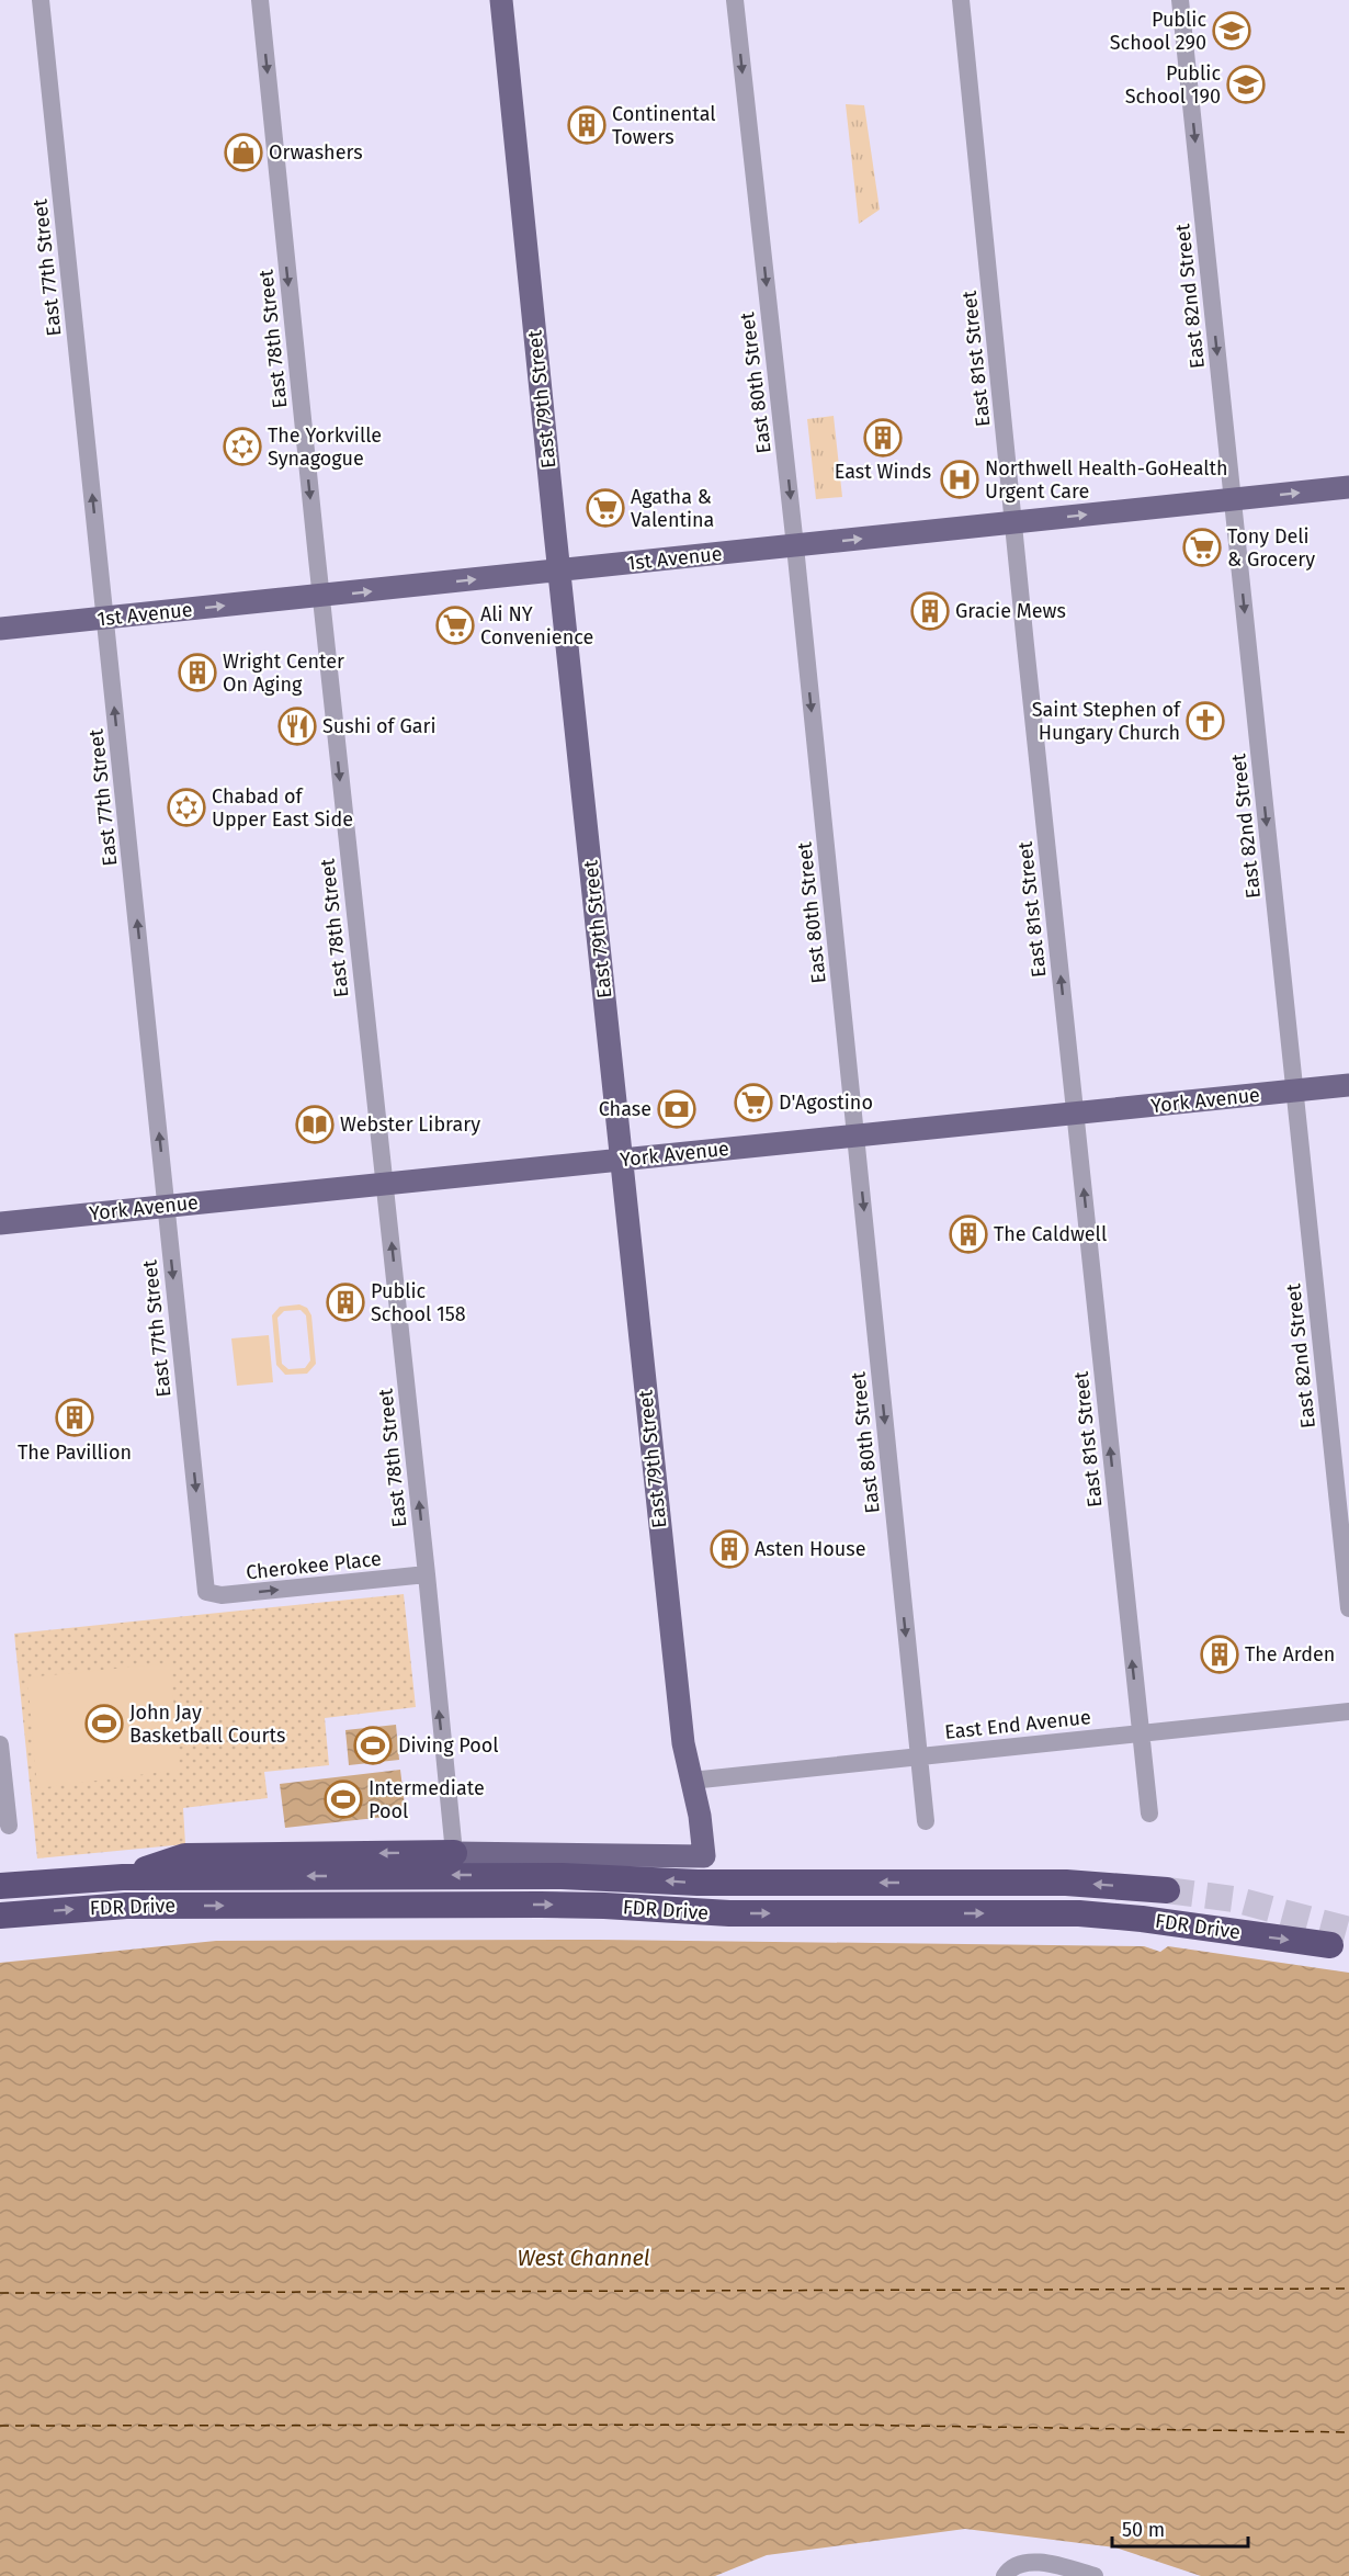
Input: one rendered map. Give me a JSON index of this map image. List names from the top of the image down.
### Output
{
  "streets": {
    "highway": ["FDR Drive"],
    "main road": ["East 79th Street", "1st Avenue", "York Avenue"],
    "street": [
      "East 77th Street",
      "East 82nd Street",
      "East 78th Street",
      "East 81st Street",
      "East 80th Street",
      "Cherokee Place",
      "East End Avenue"
    ]
  },
  "crossings": [
    ["East 77th Street", "1st Avenue"],
    ["East 77th Street", "York Avenue"],
    ["East 77th Street", "Cherokee Place"],
    ["East 82nd Street", "1st Avenue"],
    ["East 82nd Street", "York Avenue"],
    ["East 78th Street", "East 79th Street"],
    ["East 78th Street", "1st Avenue"],
    ["East 78th Street", "York Avenue"],
    ["East 78th Street", "Cherokee Place"],
    ["East 81st Street", "1st Avenue"],
    ["East 81st Street", "York Avenue"],
    ["East 81st Street", "East End Avenue"],
    ["East 80th Street", "1st Avenue"],
    ["East 80th Street", "York Avenue"],
    ["East 80th Street", "East End Avenue"],
    ["East 79th Street", "1st Avenue"],
    ["East 79th Street", "York Avenue"],
    ["East 79th Street", "East End Avenue"]
  ],
  "one_way": [
    "East 82nd Street",
    "East 81st Street",
    "East 80th Street",
    "1st Avenue",
    "Cherokee Place"
  ],
  "water": ["West Channel"],
  "places": {
    "school or university": ["Public School 290", "Public School 190"],
    "building": [
      "Continental Towers",
      "East Winds",
      "Gracie Mews",
      "Wright Center On Aging",
      "The Caldwell",
      "Public School 158",
      "The Pavillion",
      "Asten House",
      "The Arden"
    ],
    "shop": ["Orwashers"],
    "synagogue": ["The Yorkville Synagogue", "Chabad of Upper East Side"],
    "hospital": ["Northwell Health-GoHealth Urgent Care"],
    "supermarket": [
      "Agatha & Valentina",
      "Tony Deli & Grocery",
      "Ali NY Convenience",
      "D'Agostino"
    ],
    "church": ["Saint Stephen of Hungary Church"],
    "restaurant": ["Sushi of Gari"],
    "bank": ["Chase"],
    "library": ["Webster Library"],
    "sports": ["John Jay Basketball Courts", "Diving Pool", "Intermediate Pool"]
  },
  "scale_bar": "50 m"
}
